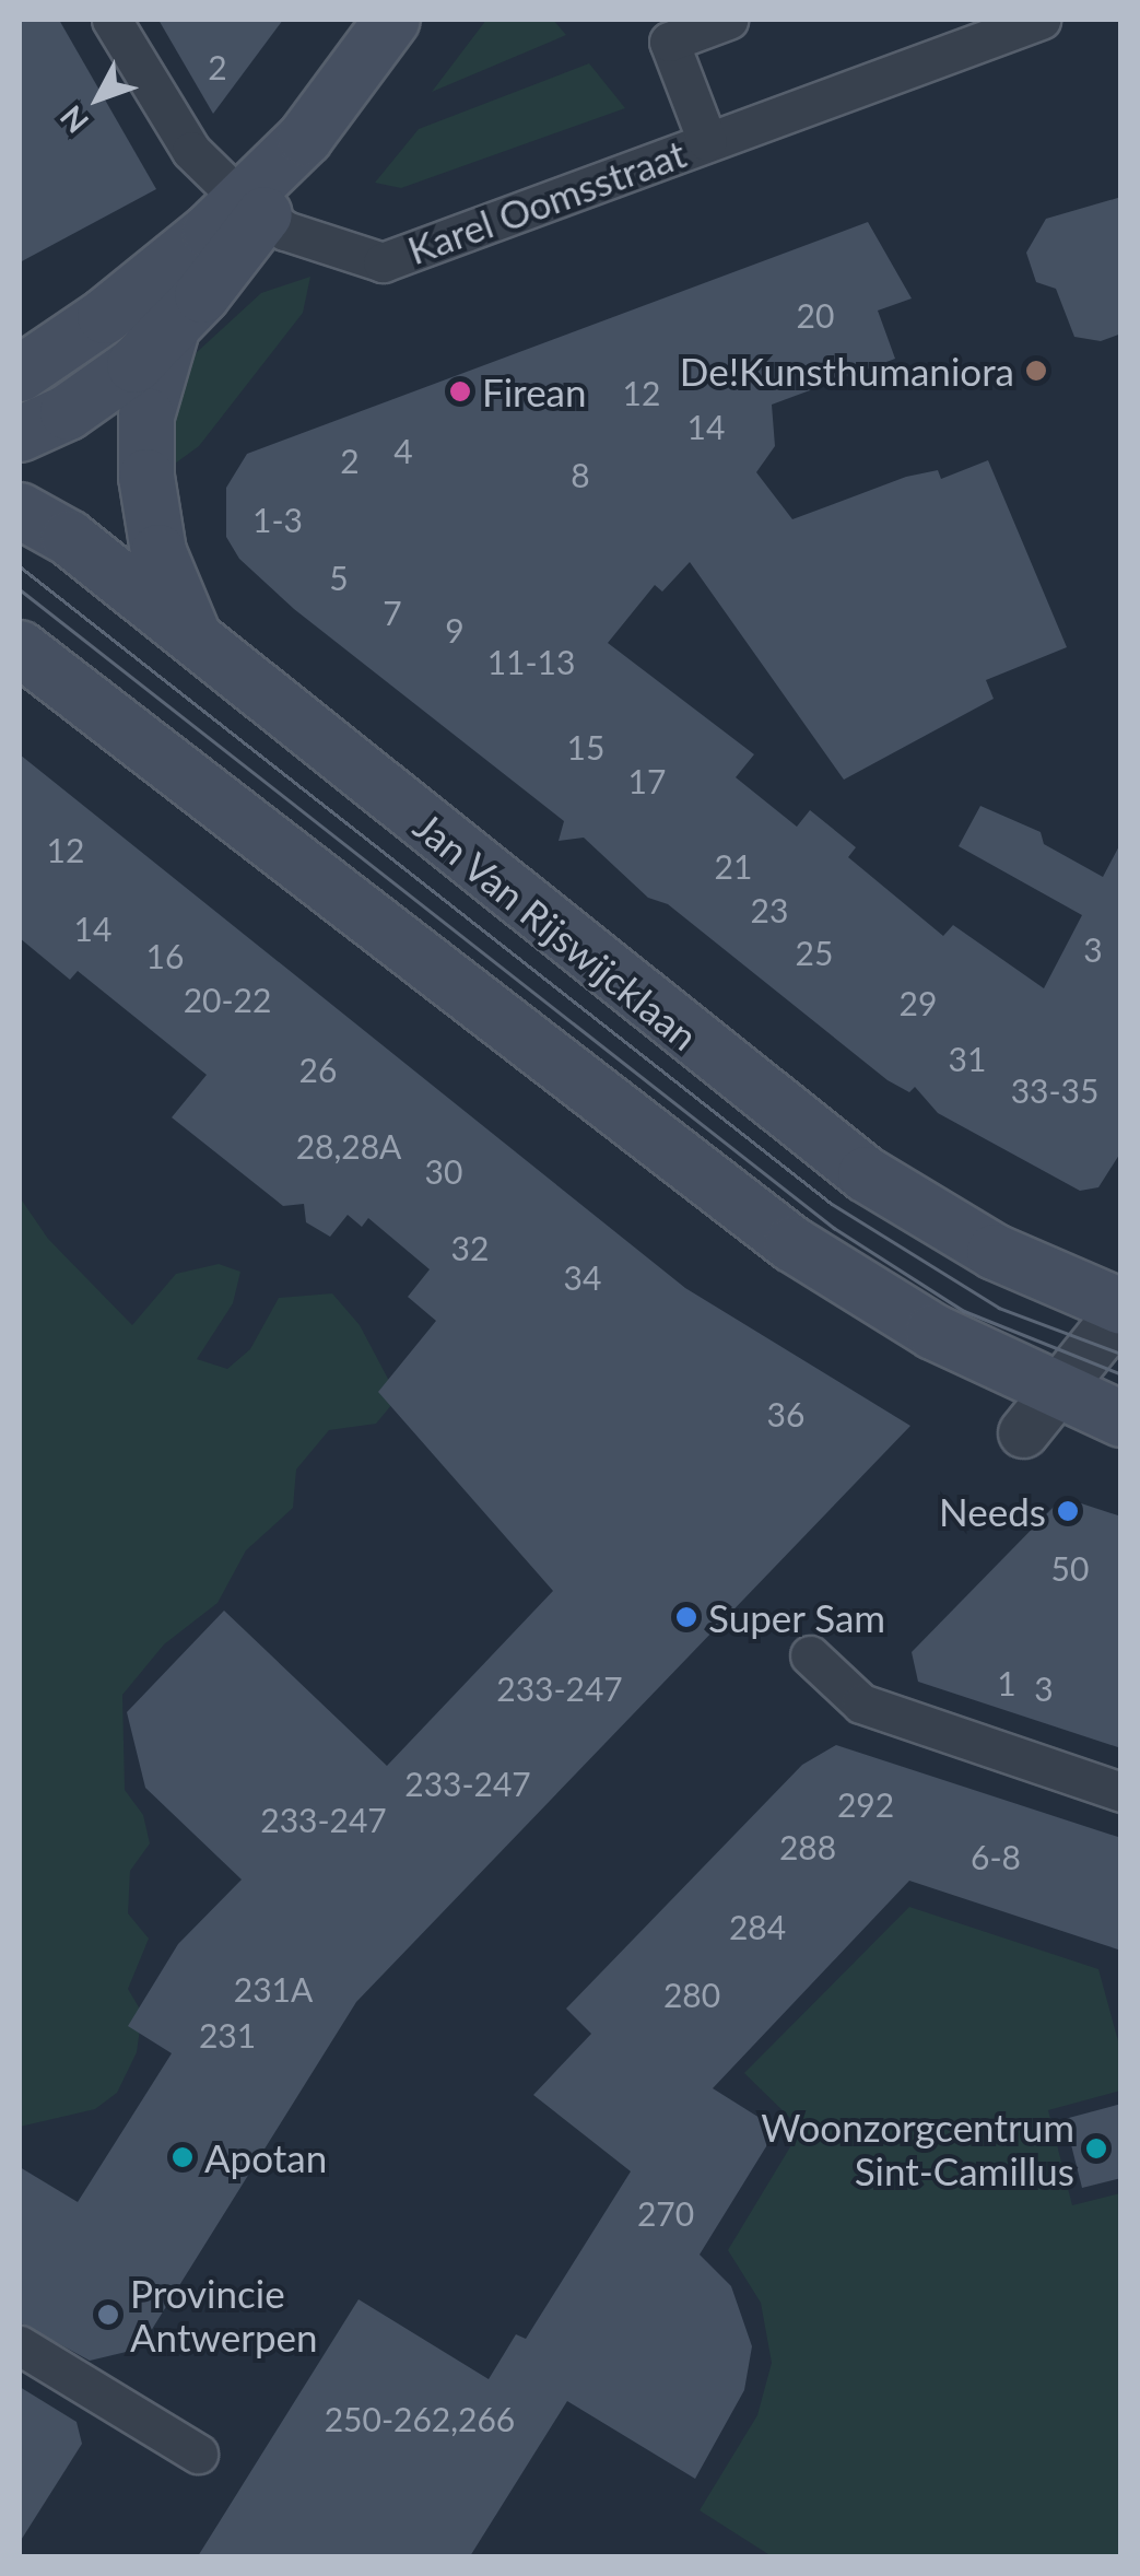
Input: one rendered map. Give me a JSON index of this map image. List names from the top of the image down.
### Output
{
  "streets": {
    "main road": ["Jan Van Rijswijcklaan"],
    "street": ["Karel Oomsstraat"]
  },
  "places": [
    "De!Kunsthumaniora",
    "Firean",
    "Needs",
    "Super Sam",
    "Woonzorgcentrum Sint-Camillus",
    "Apotan",
    "Provincie Antwerpen"
  ],
  "house_numbers": [
    "2",
    "20",
    "12",
    "14",
    "4",
    "2",
    "8",
    "1-3",
    "5",
    "7",
    "9",
    "11-13",
    "15",
    "17",
    "12",
    "21",
    "23",
    "14",
    "3",
    "25",
    "16",
    "20-22",
    "29",
    "31",
    "26",
    "33-35",
    "28,28A",
    "30",
    "32",
    "34",
    "36",
    "50",
    "1",
    "233-247",
    "3",
    "233-247",
    "292",
    "233-247",
    "288",
    "6-8",
    "284",
    "231A",
    "280",
    "231",
    "270",
    "250-262,266"
  ],
  "north": "bottom left"
}
